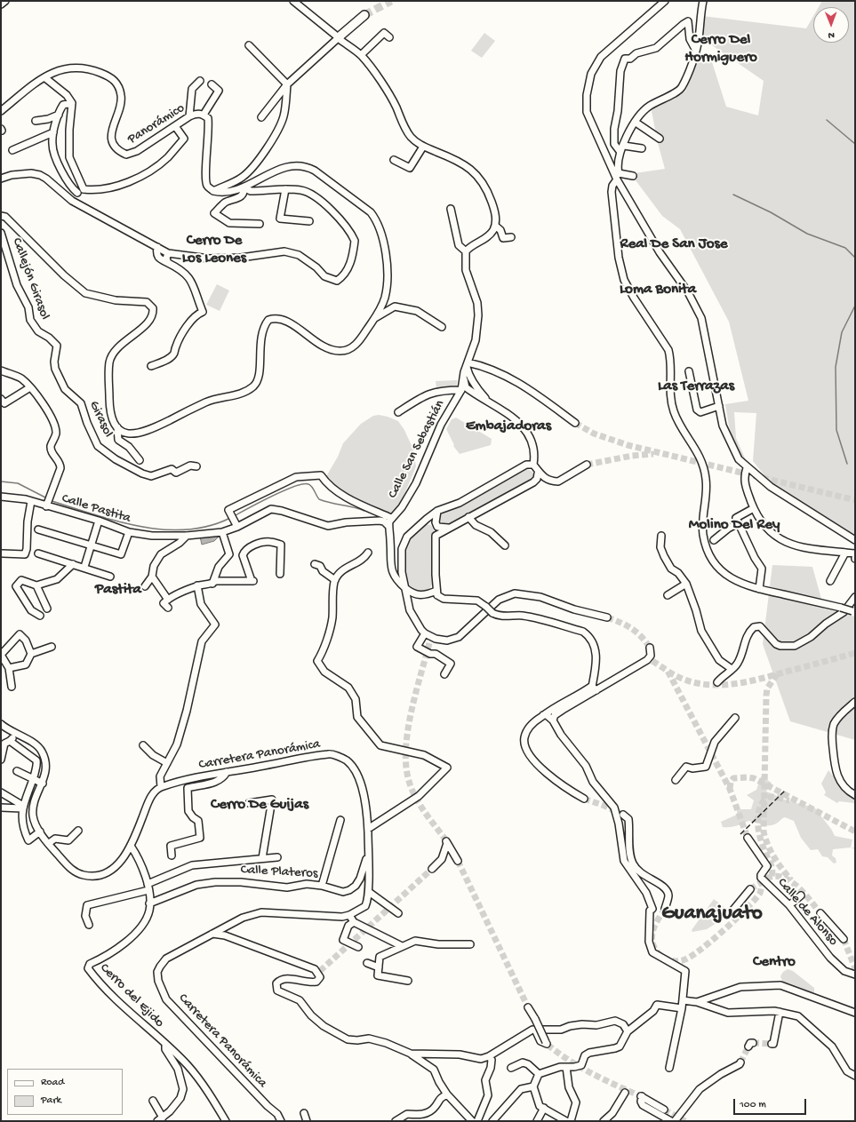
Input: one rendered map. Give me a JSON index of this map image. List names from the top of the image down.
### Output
{
  "streets": {
    "street": [
      "Panorámico",
      "Callejón Girasol",
      "Girasol",
      "Calle San Sebastián",
      "Calle Pastita",
      "Carretera Panorámica",
      "Calle Plateros",
      "Calle de Alonso",
      "Cerro del Ejido"
    ]
  },
  "crossings": [
    ["Callejón Girasol", "Girasol"],
    ["Carretera Panorámica", "Calle Plateros"],
    ["Calle Plateros", "Cerro del Ejido"]
  ],
  "districts": [
    "Cerro Del Hormiguero",
    "Cerro De Los Leones",
    "Real De San Jose",
    "Loma Bonita",
    "Las Terrazas",
    "Embajadoras",
    "Molino Del Rey",
    "Pastita",
    "Cerro De Guijas",
    "Guanajuato",
    "Centro"
  ],
  "legend": ["Road", "Park"],
  "scale_bar": "100 m",
  "north": "bottom"
}
